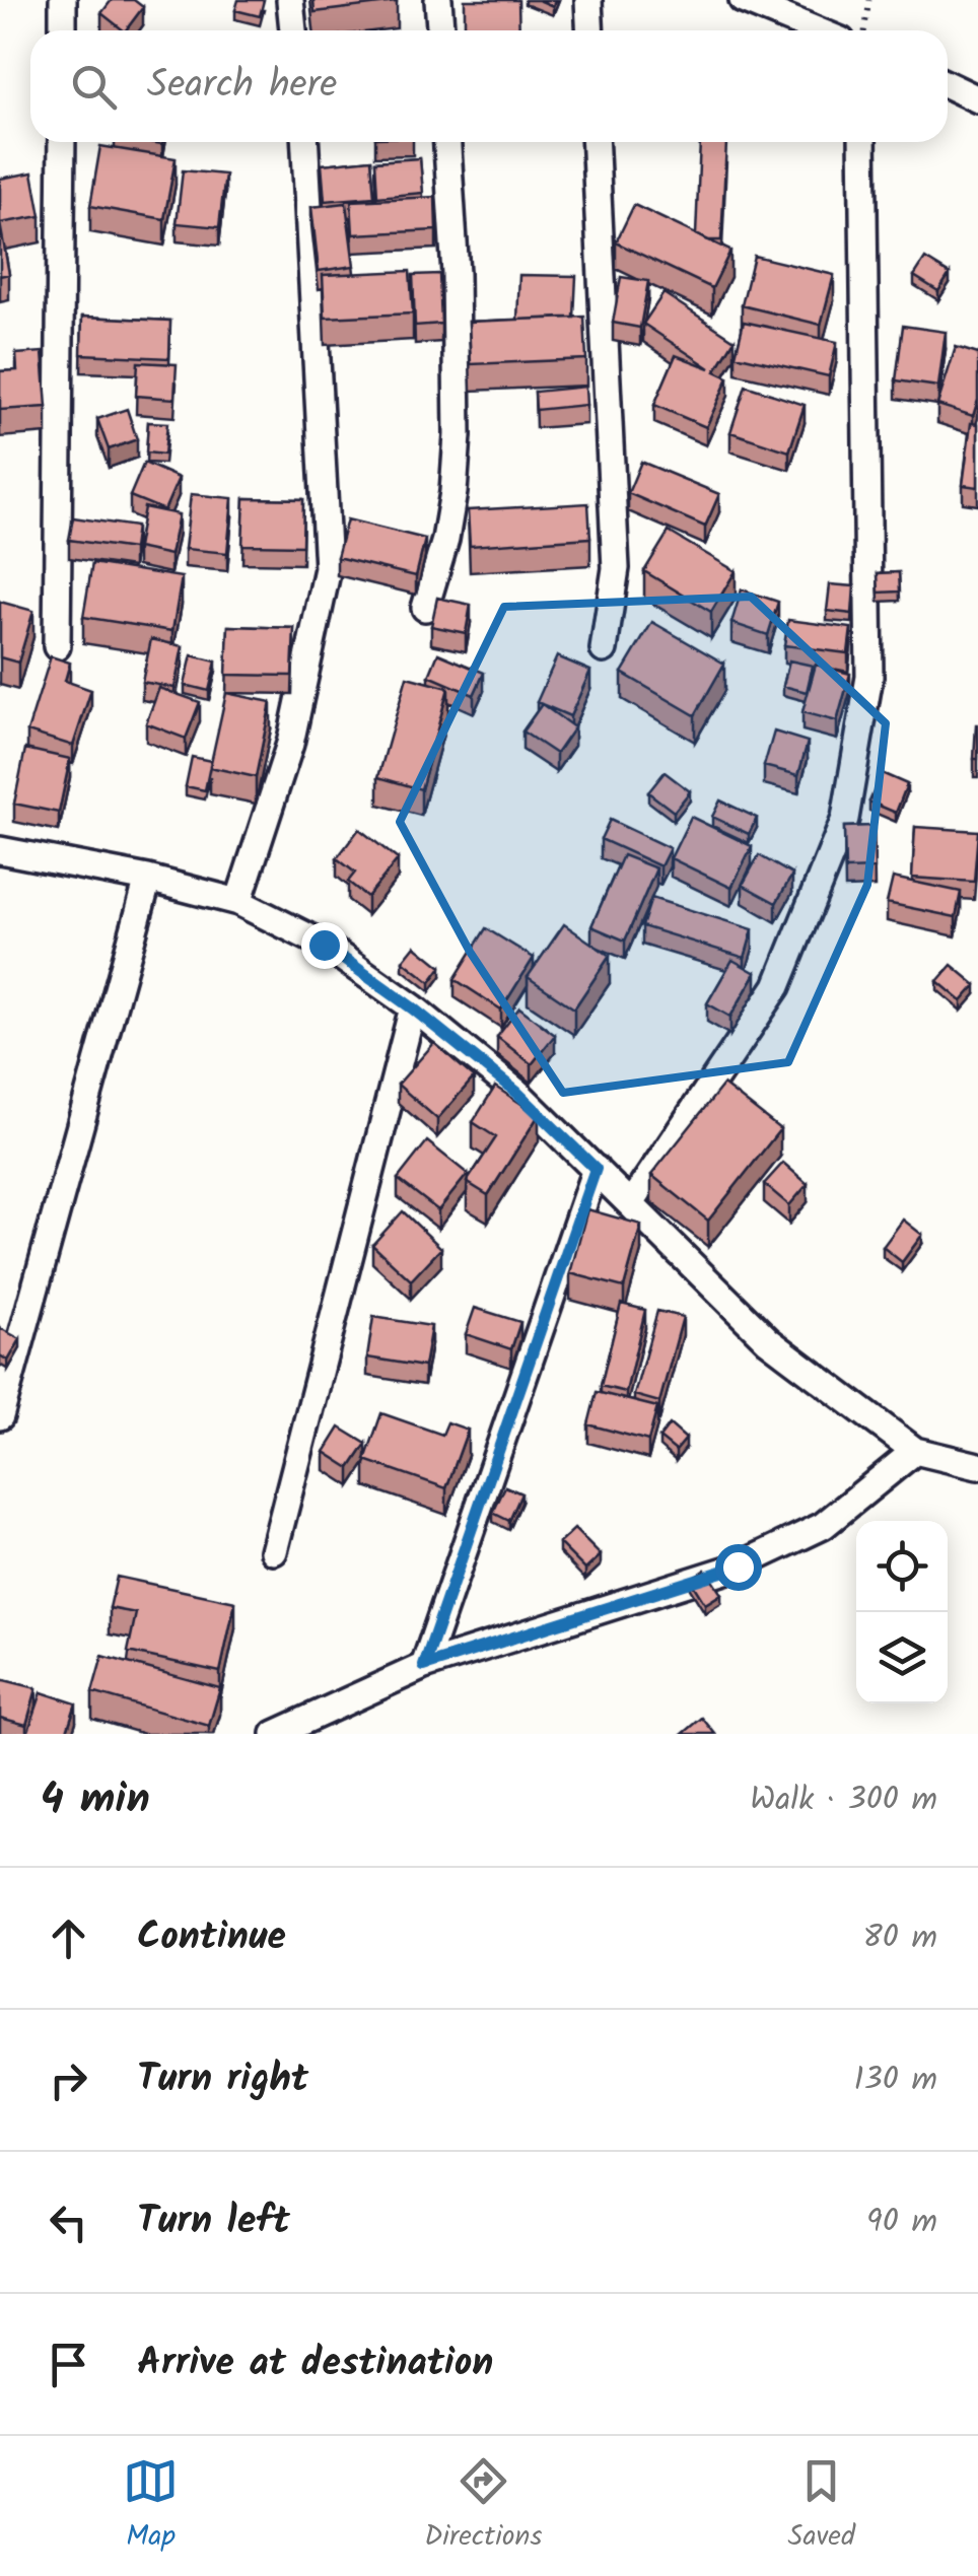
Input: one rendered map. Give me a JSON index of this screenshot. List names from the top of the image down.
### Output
{
  "page": {
    "search": "Search here",
    "heading": ["4 min", "Walk · 300 m"],
    "list": [
      ["Continue", "80 m"],
      ["Turn right", "130 m"],
      ["Turn left", "90 m"],
      "Arrive at destination"
    ],
    "nav": ["Map", "Directions", "Saved"]
  }
}
